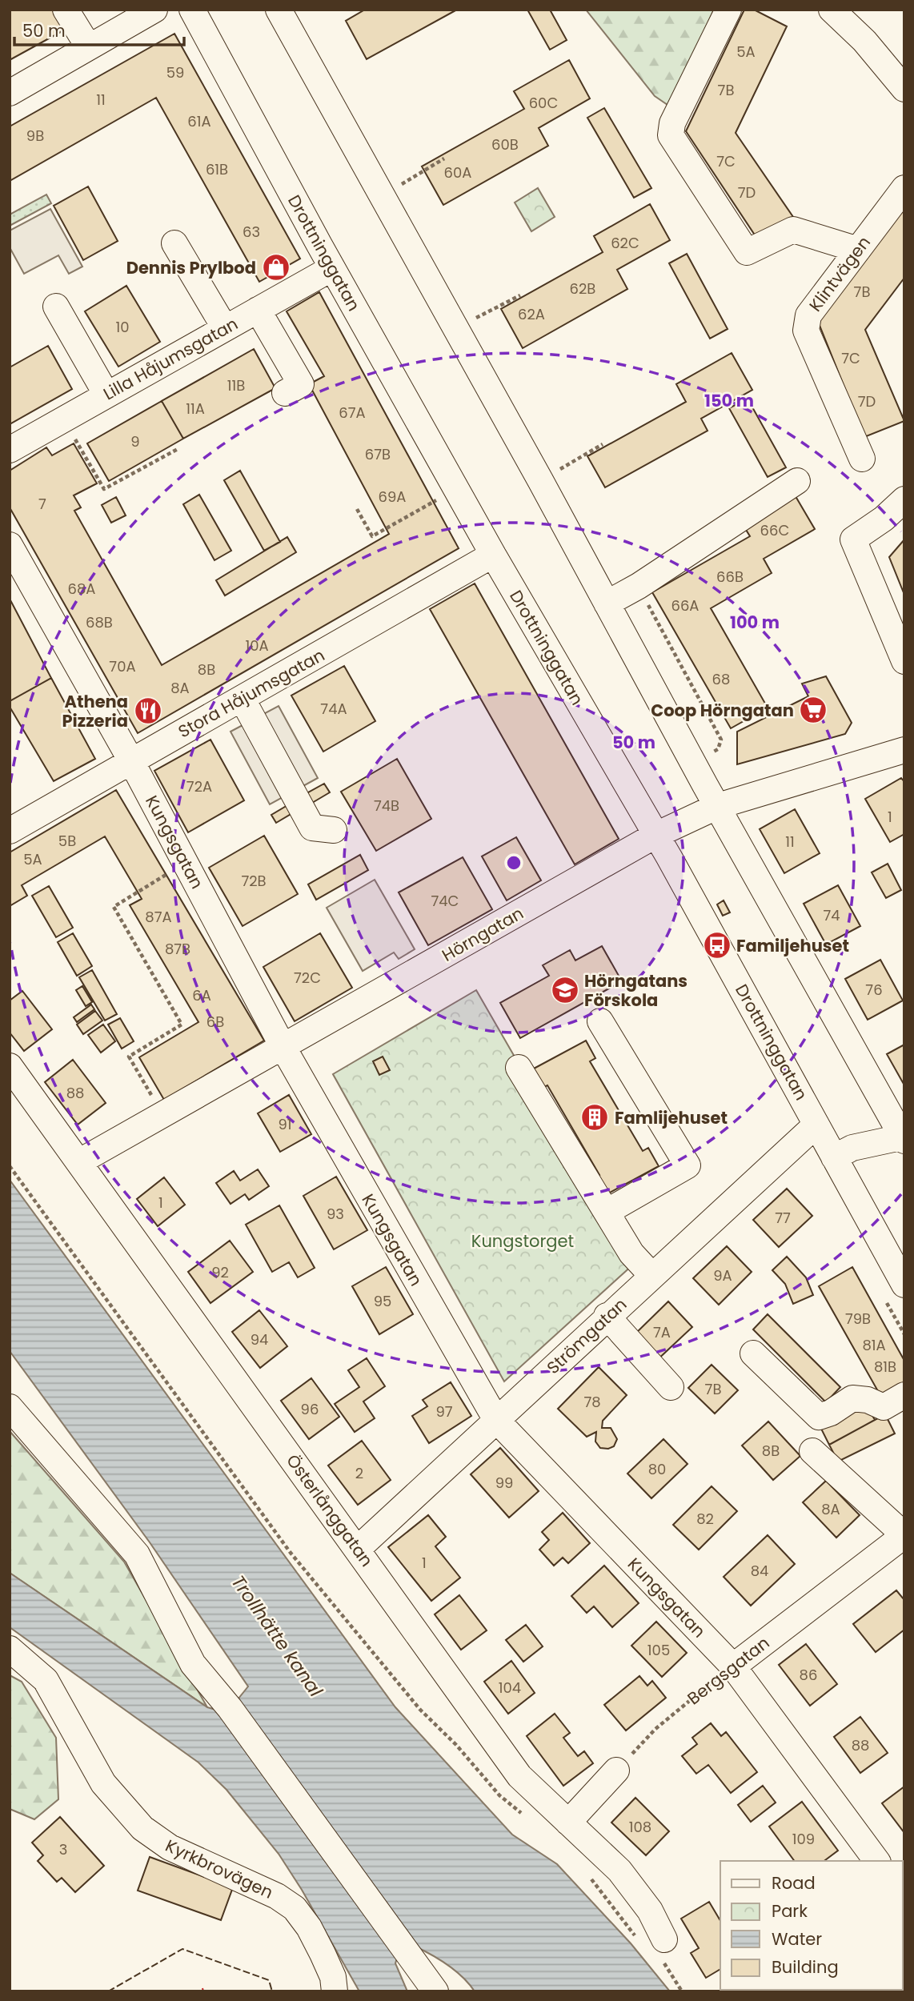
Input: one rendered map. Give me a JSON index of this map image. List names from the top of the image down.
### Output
{
  "streets": {
    "street": [
      "Drottninggatan",
      "Klintvägen",
      "Lilla Håjumsgatan",
      "Stora Håjumsgatan",
      "Kungsgatan",
      "Hörngatan",
      "Strömgatan",
      "Österlånggatan",
      "Bergsgatan",
      "Kyrkbrovägen"
    ]
  },
  "crossings": [
    ["Drottninggatan", "Lilla Håjumsgatan"],
    ["Drottninggatan", "Stora Håjumsgatan"],
    ["Drottninggatan", "Hörngatan"],
    ["Drottninggatan", "Strömgatan"],
    ["Stora Håjumsgatan", "Kungsgatan"],
    ["Kungsgatan", "Hörngatan"],
    ["Kungsgatan", "Strömgatan"],
    ["Kungsgatan", "Bergsgatan"],
    ["Hörngatan", "Österlånggatan"],
    ["Strömgatan", "Österlånggatan"]
  ],
  "water": ["Trollhätte kanal"],
  "parks": ["Kungstorget"],
  "places": {
    "shop": ["Dennis Prylbod"],
    "supermarket": ["Coop Hörngatan"],
    "restaurant": ["Athena Pizzeria"],
    "bus stop": ["Familjehuset"],
    "school or university": ["Hörngatans Förskola"],
    "building": ["Famlijehuset"]
  },
  "house_numbers": [
    "5A",
    "59",
    "7B",
    "11",
    "60C",
    "61A",
    "9B",
    "60B",
    "7C",
    "61B",
    "60A",
    "7D",
    "63",
    "62C",
    "62B",
    "7B",
    "62A",
    "10",
    "7C",
    "11B",
    "7D",
    "11A",
    "67A",
    "9",
    "67B",
    "69A",
    "7",
    "66C",
    "66B",
    "68A",
    "66A",
    "68B",
    "10A",
    "70A",
    "8B",
    "68",
    "8A",
    "74A",
    "72A",
    "74B",
    "1",
    "5B",
    "11",
    "5A",
    "72B",
    "74C",
    "74",
    "87A",
    "87B",
    "72C",
    "76",
    "6A",
    "6B",
    "88",
    "91",
    "1",
    "93",
    "77",
    "92",
    "9A",
    "95",
    "79B",
    "7A",
    "94",
    "81A",
    "81B",
    "7B",
    "78",
    "96",
    "97",
    "8B",
    "80",
    "2",
    "99",
    "8A",
    "82",
    "1",
    "84",
    "105",
    "86",
    "104",
    "88",
    "108",
    "109",
    "3"
  ],
  "legend": [
    "Road",
    "Park",
    "Water",
    "Building"
  ],
  "scale_bar": "50 m",
  "rings": ["150 m", "100 m", "50 m"]
}
